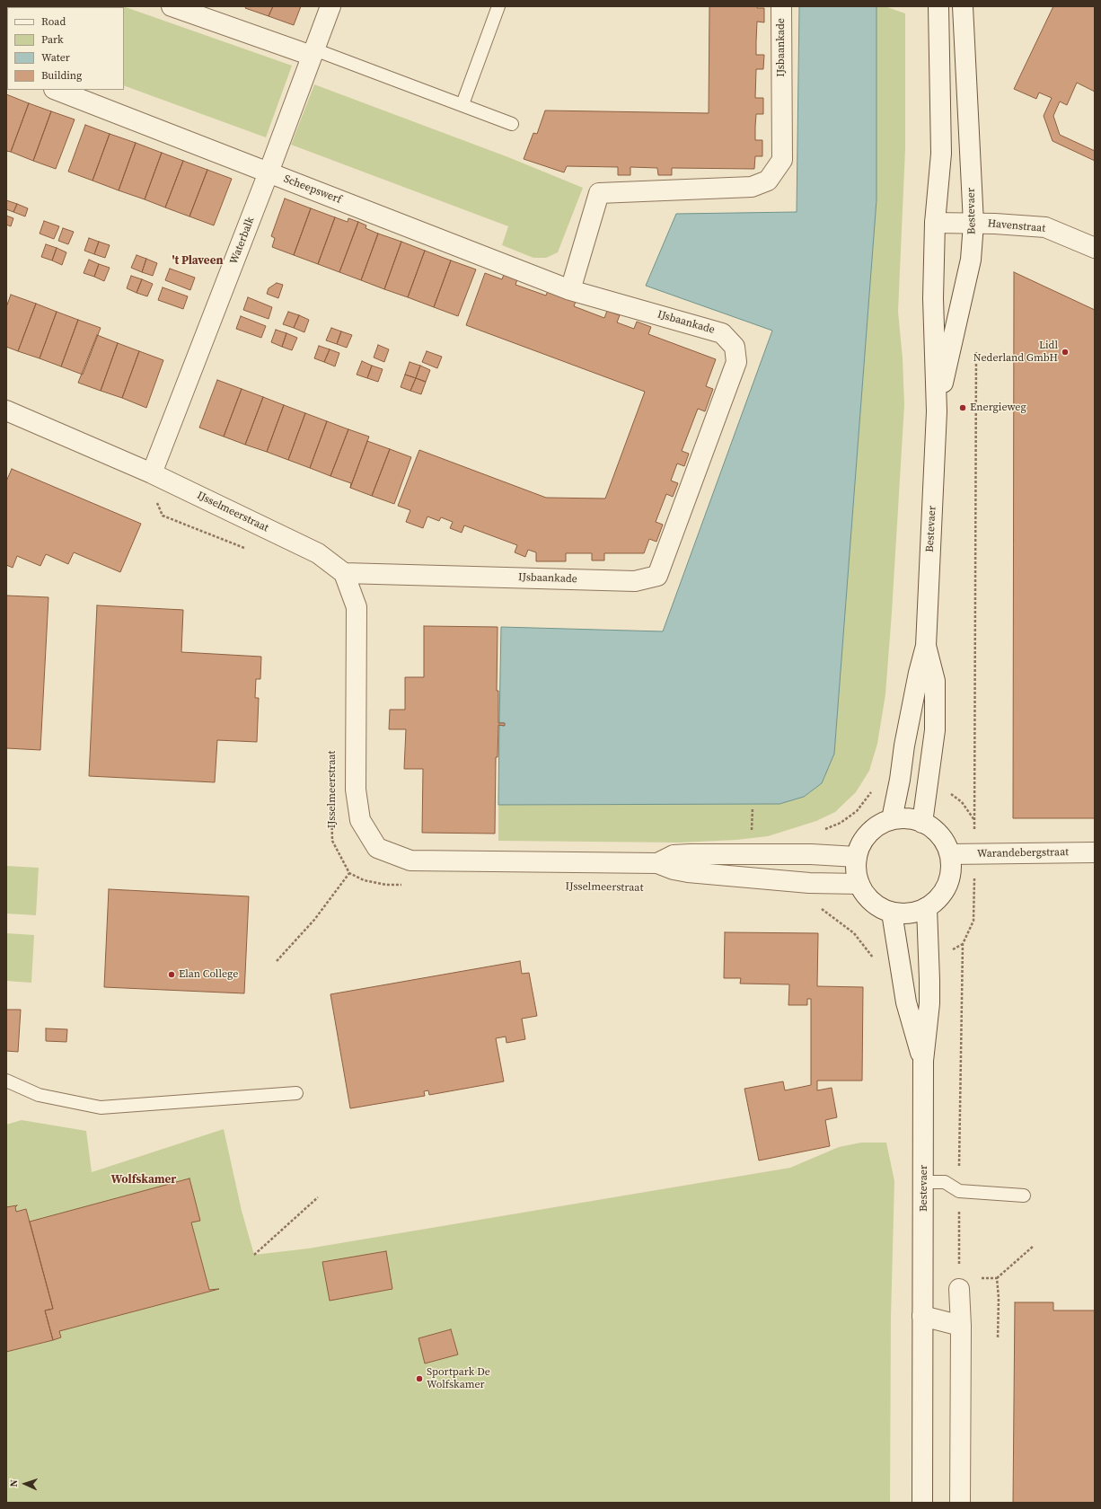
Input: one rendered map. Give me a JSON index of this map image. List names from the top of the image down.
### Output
{
  "streets": {
    "street": [
      "IJsbaankade",
      "Scheepswerf",
      "Bestevaer",
      "Havenstraat",
      "Waterbalk",
      "IJsselmeerstraat",
      "Warandebergstraat"
    ]
  },
  "crossings": [
    ["IJsbaankade", "Scheepswerf"],
    ["IJsbaankade", "IJsselmeerstraat"],
    ["Scheepswerf", "Waterbalk"],
    ["Bestevaer", "Havenstraat"],
    ["Bestevaer", "Warandebergstraat"],
    ["Waterbalk", "IJsselmeerstraat"]
  ],
  "districts": ["'t Plaveen", "Wolfskamer"],
  "places": [
    "Lidl Nederland GmbH",
    "Energieweg",
    "Elan College",
    "Sportpark De Wolfskamer"
  ],
  "legend": [
    "Road",
    "Park",
    "Water",
    "Building"
  ],
  "north": "left"
}
